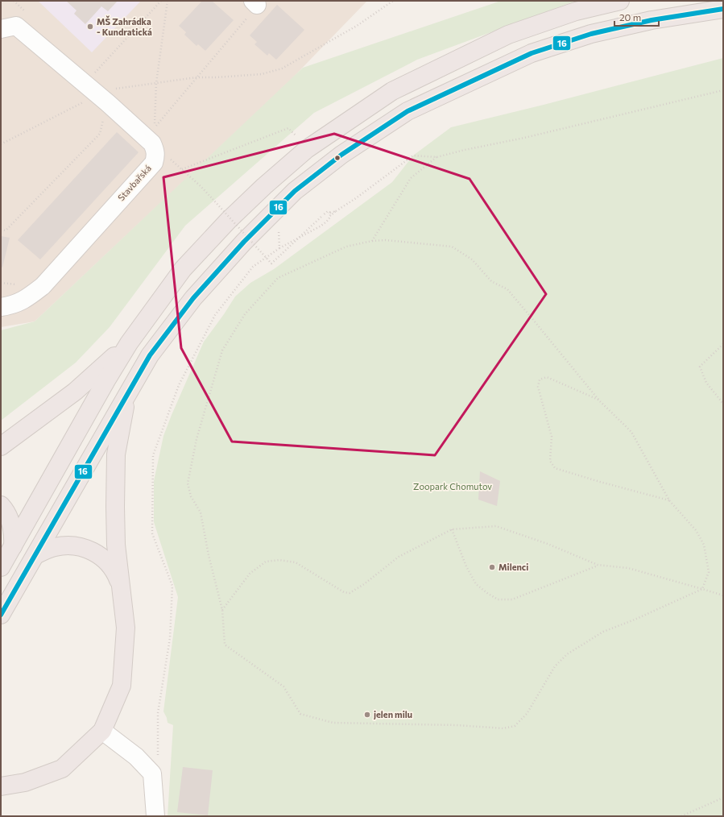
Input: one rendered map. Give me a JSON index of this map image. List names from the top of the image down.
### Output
{
  "streets": {
    "street": ["Stavbařská"]
  },
  "parks": ["Zoopark Chomutov"],
  "places": ["MŠ Zahrádka - Kundratická", "Milenci", "jelen milu"],
  "lines": ["transit line 16"],
  "scale_bar": "20 m"
}
